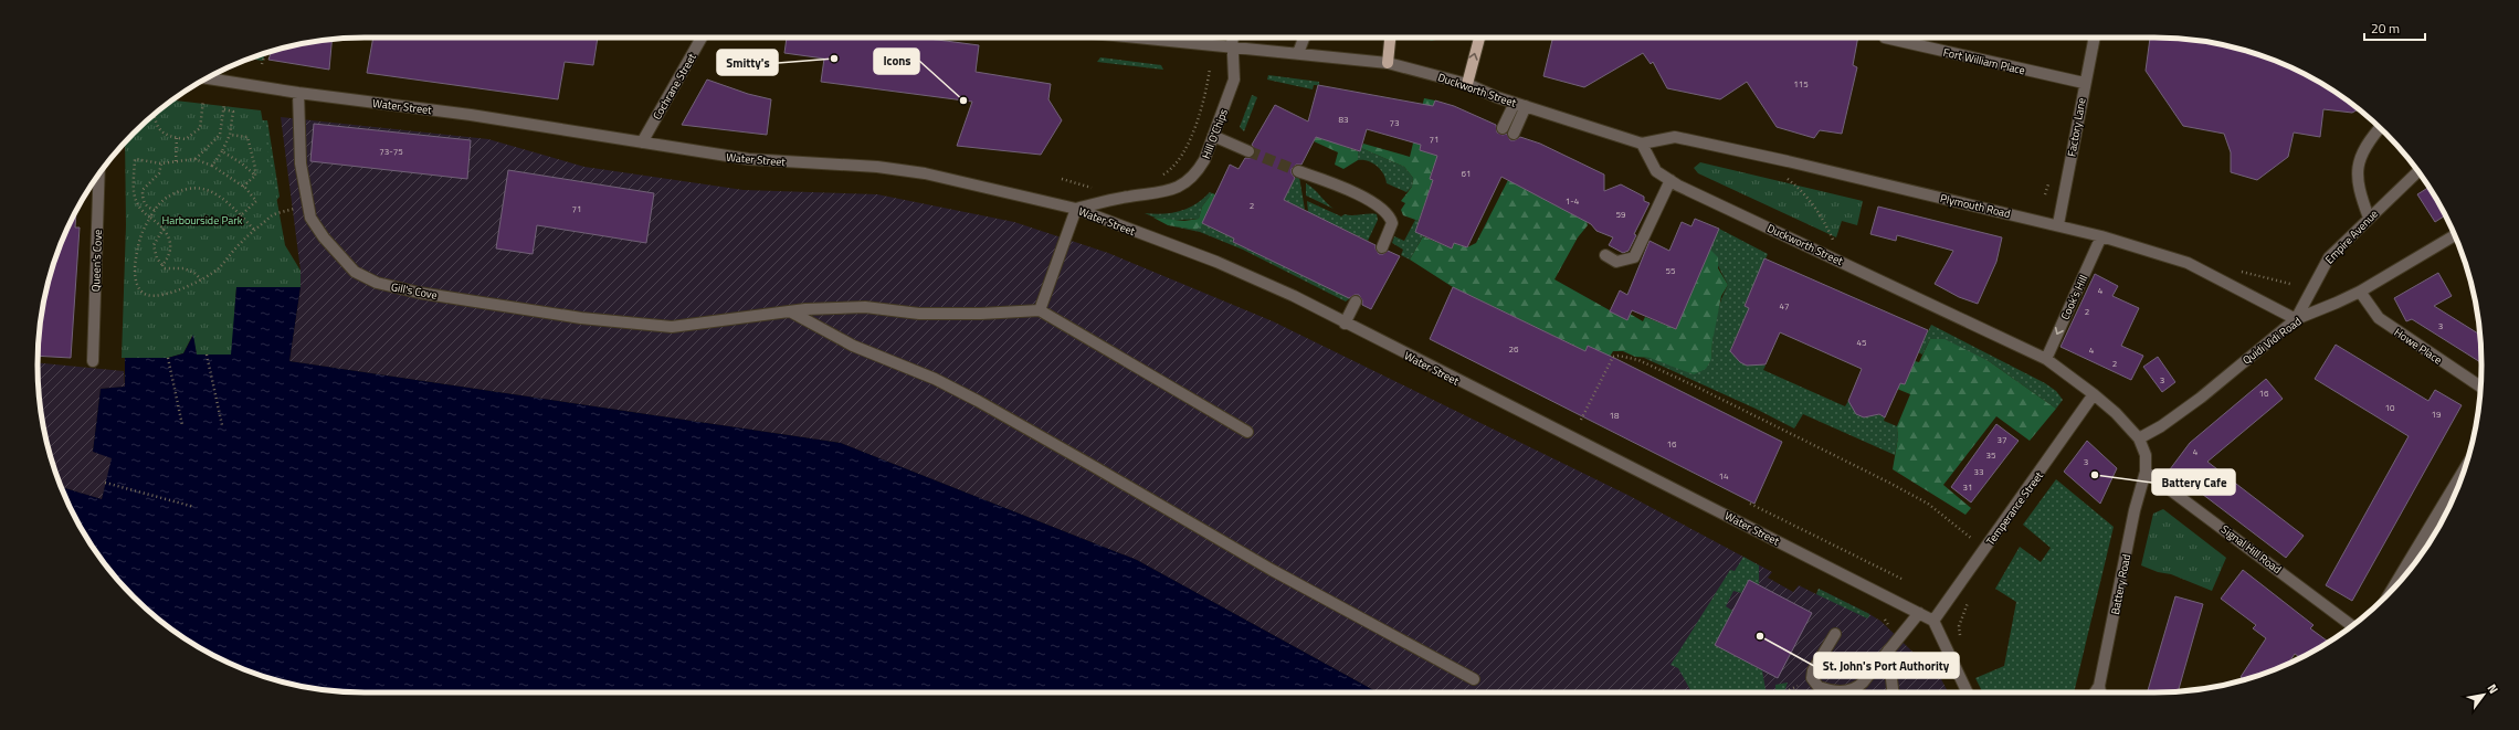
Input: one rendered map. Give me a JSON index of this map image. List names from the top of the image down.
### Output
{
  "streets": {
    "street": [
      "Fort William Place",
      "Cochrane Street",
      "Duckworth Street",
      "Water Street",
      "Factory Lane",
      "Hill O'Chips",
      "Plymouth Road",
      "Empire Avenue",
      "Queen's Cove",
      "Gill's Cove",
      "Cook's Hill",
      "Quidi Vidi Road",
      "Howe Place",
      "Temperance Street",
      "Signal Hill Road",
      "Battery Road"
    ]
  },
  "crossings": [
    ["Fort William Place", "Factory Lane"],
    ["Cochrane Street", "Water Street"],
    ["Duckworth Street", "Hill O'Chips"],
    ["Duckworth Street", "Plymouth Road"],
    ["Duckworth Street", "Cook's Hill"],
    ["Duckworth Street", "Quidi Vidi Road"],
    ["Duckworth Street", "Temperance Street"],
    ["Duckworth Street", "Signal Hill Road"],
    ["Duckworth Street", "Battery Road"],
    ["Water Street", "Hill O'Chips"],
    ["Water Street", "Gill's Cove"],
    ["Water Street", "Temperance Street"],
    ["Factory Lane", "Plymouth Road"],
    ["Plymouth Road", "Empire Avenue"],
    ["Plymouth Road", "Cook's Hill"],
    ["Plymouth Road", "Quidi Vidi Road"],
    ["Empire Avenue", "Quidi Vidi Road"],
    ["Quidi Vidi Road", "Howe Place"],
    ["Signal Hill Road", "Battery Road"]
  ],
  "one_way": ["Cook's Hill"],
  "parks": ["Harbourside Park"],
  "places": [
    "Smitty's",
    "Icons",
    "Battery Cafe",
    "St. John's Port Authority"
  ],
  "house_numbers": [
    "115",
    "83",
    "73",
    "71",
    "73-75",
    "61",
    "1-4",
    "2",
    "71",
    "59",
    "55",
    "4",
    "47",
    "2",
    "3",
    "45",
    "26",
    "4",
    "2",
    "3",
    "16",
    "10",
    "19",
    "18",
    "37",
    "16",
    "4",
    "35",
    "3",
    "33",
    "14",
    "31"
  ],
  "scale_bar": "20 m",
  "north": "top right"
}
